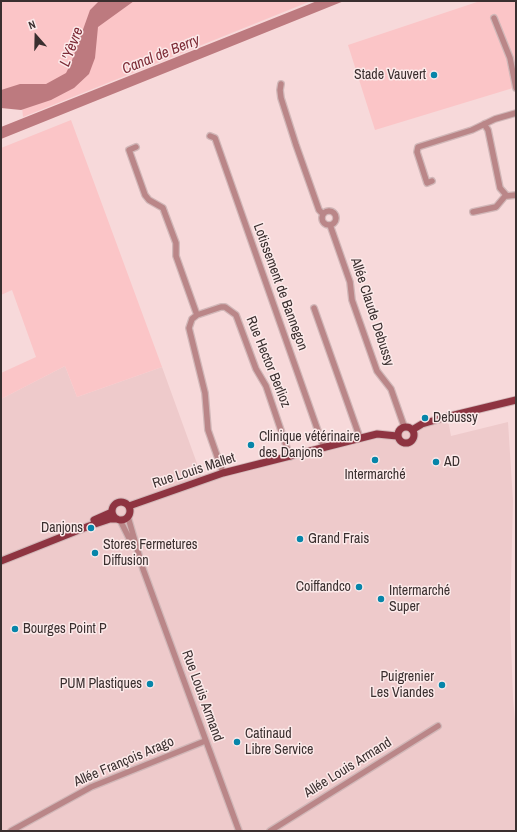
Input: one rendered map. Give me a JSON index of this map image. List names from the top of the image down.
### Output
{
  "streets": {
    "main road": ["Rue Louis Mallet"],
    "street": [
      "Lotissement de Bannegon",
      "Allée Claude Debussy",
      "Rue Hector Berlioz",
      "Rue Louis Armand",
      "Allée François Arago",
      "Allée Louis Armand"
    ]
  },
  "crossings": [
    ["Lotissement de Bannegon", "Rue Louis Mallet"],
    ["Allée Claude Debussy", "Rue Louis Mallet"],
    ["Rue Hector Berlioz", "Rue Louis Mallet"],
    ["Rue Louis Mallet", "Rue Louis Armand"],
    ["Rue Louis Armand", "Allée François Arago"]
  ],
  "water": ["L'Yèvre", "Canal de Berry"],
  "places": [
    "Stade Vauvert",
    "Debussy",
    "Clinique vétérinaire des Danjons",
    "Intermarché",
    "AD",
    "Danjons",
    "Grand Frais",
    "Stores Fermetures Diffusion",
    "Coiffandco",
    "Intermarché Super",
    "Bourges Point P",
    "PUM Plastiques",
    "Puigrenier Les Viandes",
    "Catinaud Libre Service"
  ],
  "north": "top"
}
